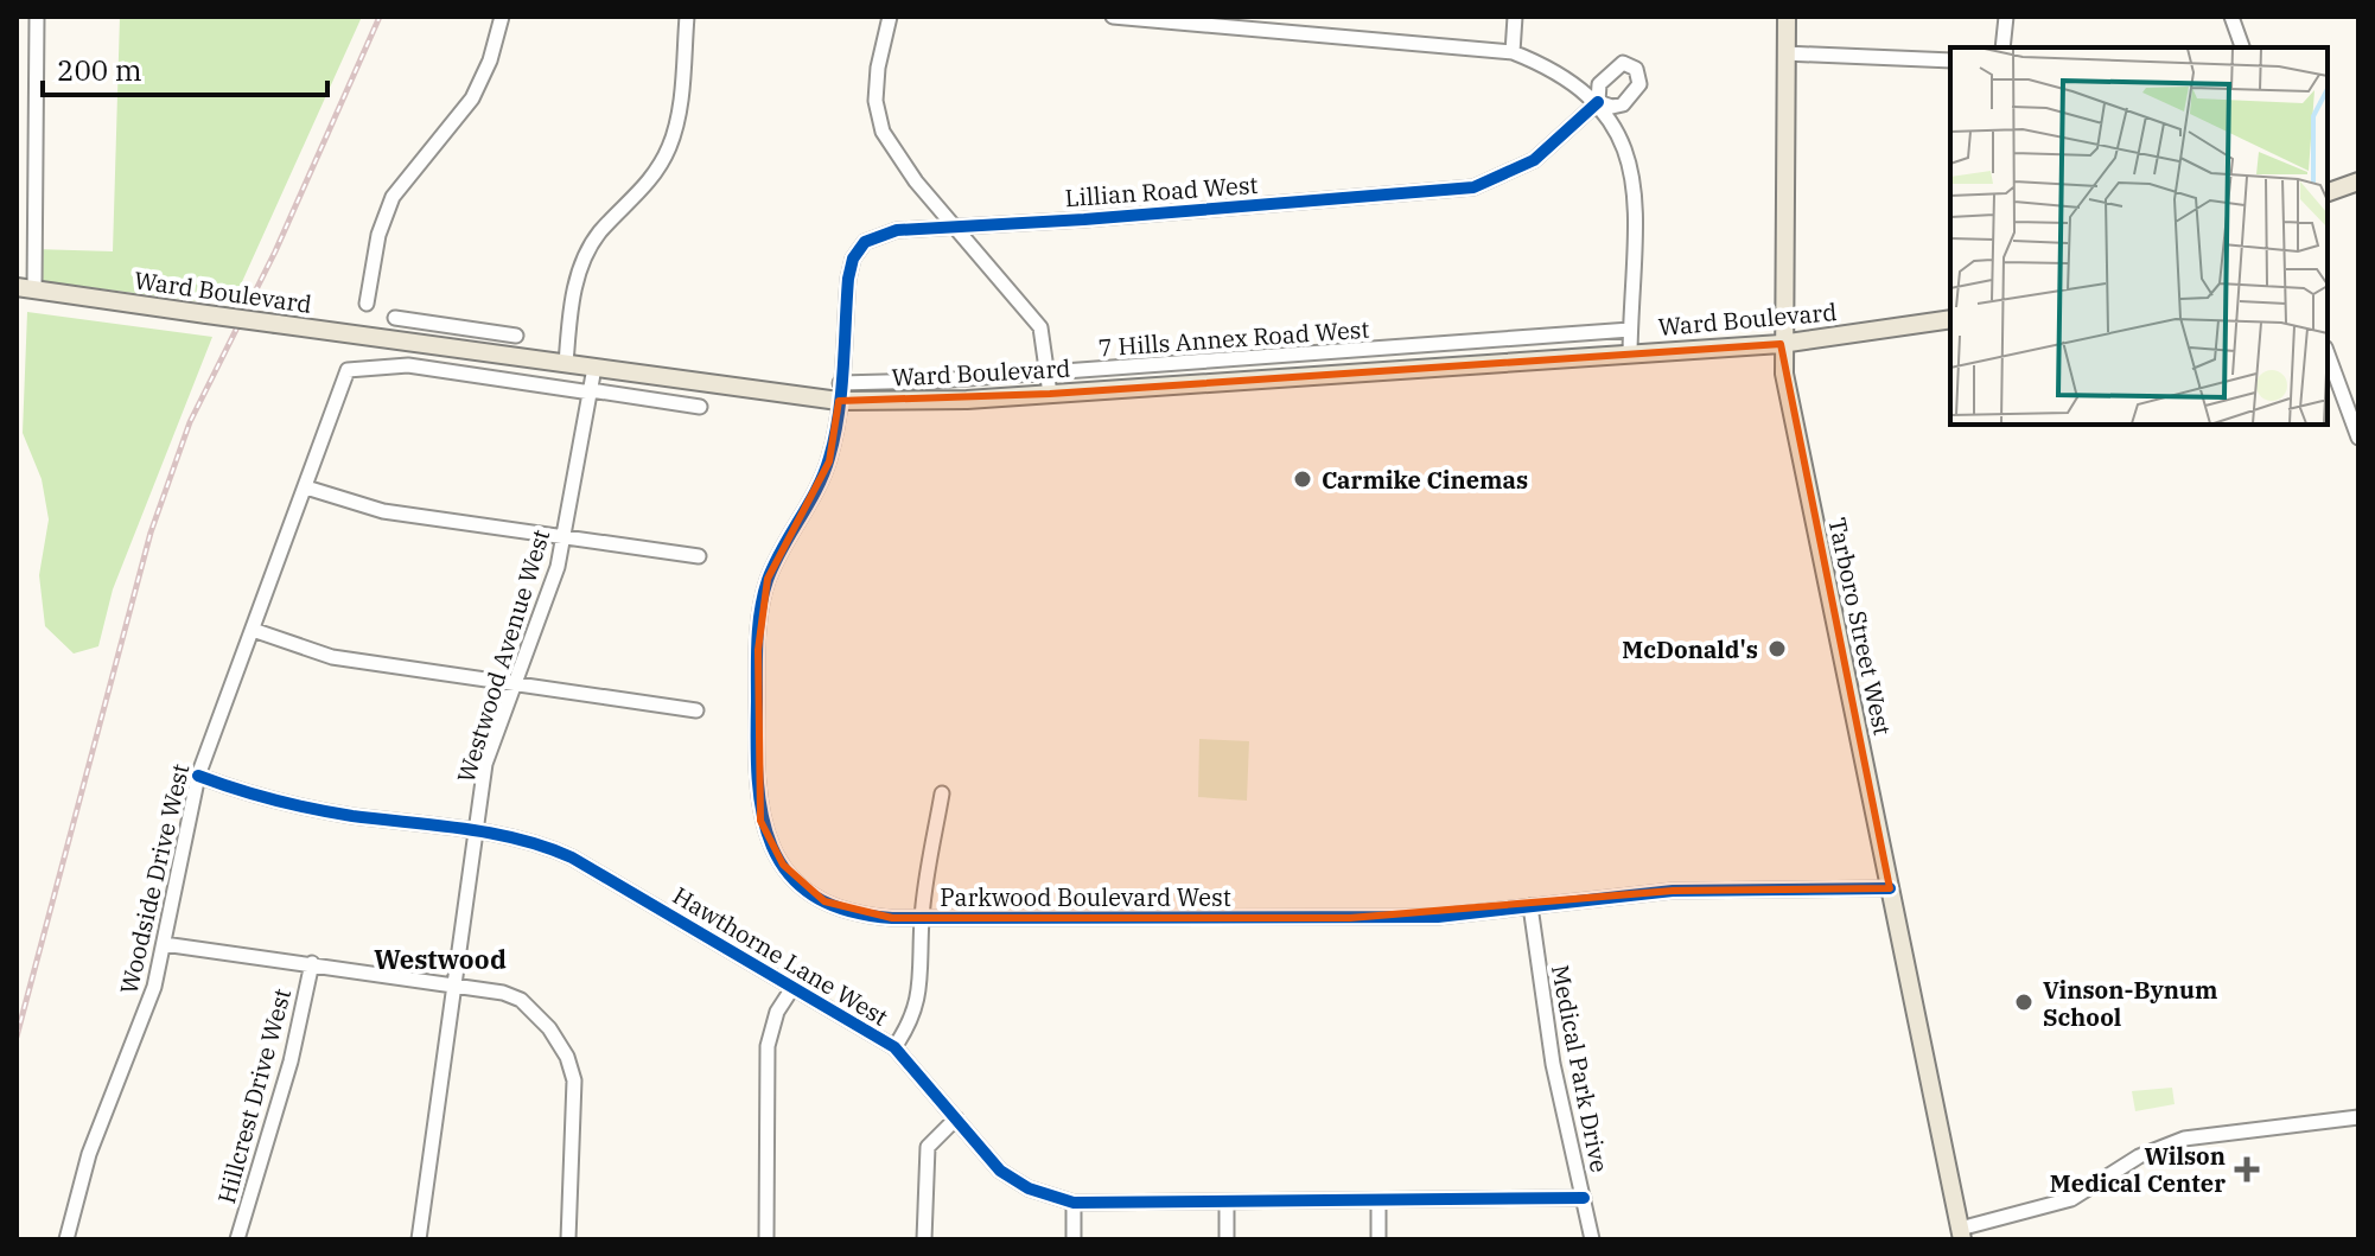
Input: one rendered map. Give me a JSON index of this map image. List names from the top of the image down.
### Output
{
  "streets": {
    "main road": ["Ward Boulevard", "Tarboro Street West"],
    "street": [
      "Lillian Road West",
      "7 Hills Annex Road West",
      "Westwood Avenue West",
      "Woodside Drive West",
      "Parkwood Boulevard West",
      "Hawthorne Lane West",
      "Medical Park Drive",
      "Hillcrest Drive West"
    ]
  },
  "crossings": [
    ["Lillian Road West", "Ward Boulevard"],
    ["Lillian Road West", "7 Hills Annex Road West"],
    ["Lillian Road West", "Parkwood Boulevard West"],
    ["Ward Boulevard", "7 Hills Annex Road West"],
    ["Ward Boulevard", "Tarboro Street West"],
    ["Ward Boulevard", "Westwood Avenue West"],
    ["Ward Boulevard", "Parkwood Boulevard West"],
    ["7 Hills Annex Road West", "Parkwood Boulevard West"],
    ["Tarboro Street West", "Parkwood Boulevard West"],
    ["Westwood Avenue West", "Woodside Drive West"],
    ["Westwood Avenue West", "Hawthorne Lane West"],
    ["Woodside Drive West", "Hawthorne Lane West"],
    ["Parkwood Boulevard West", "Medical Park Drive"],
    ["Hawthorne Lane West", "Medical Park Drive"]
  ],
  "districts": ["Westwood"],
  "places": {
    "other": ["Carmike Cinemas", "McDonald's", "Vinson-Bynum School"],
    "health": ["Wilson Medical Center"]
  },
  "scale_bar": "200 m"
}
